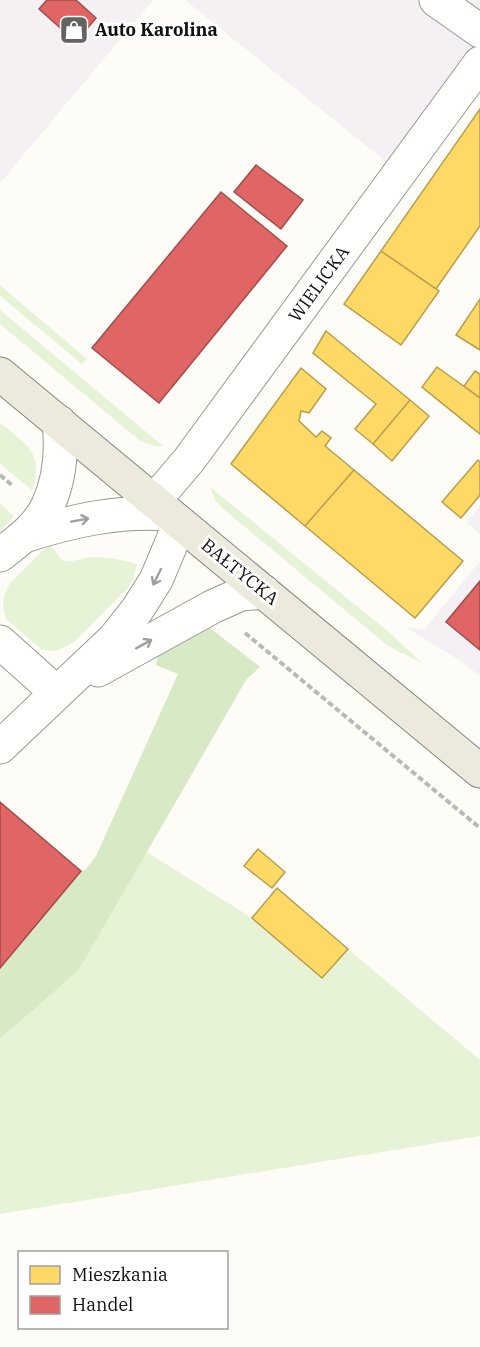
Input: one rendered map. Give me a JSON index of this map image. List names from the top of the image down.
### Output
{
  "streets": {
    "main road": ["BAŁTYCKA"],
    "street": ["WIELICKA"]
  },
  "crossings": [
    ["WIELICKA", "BAŁTYCKA"]
  ],
  "places": {
    "shop": ["Auto Karolina"]
  },
  "legend": ["Mieszkania", "Handel"]
}
